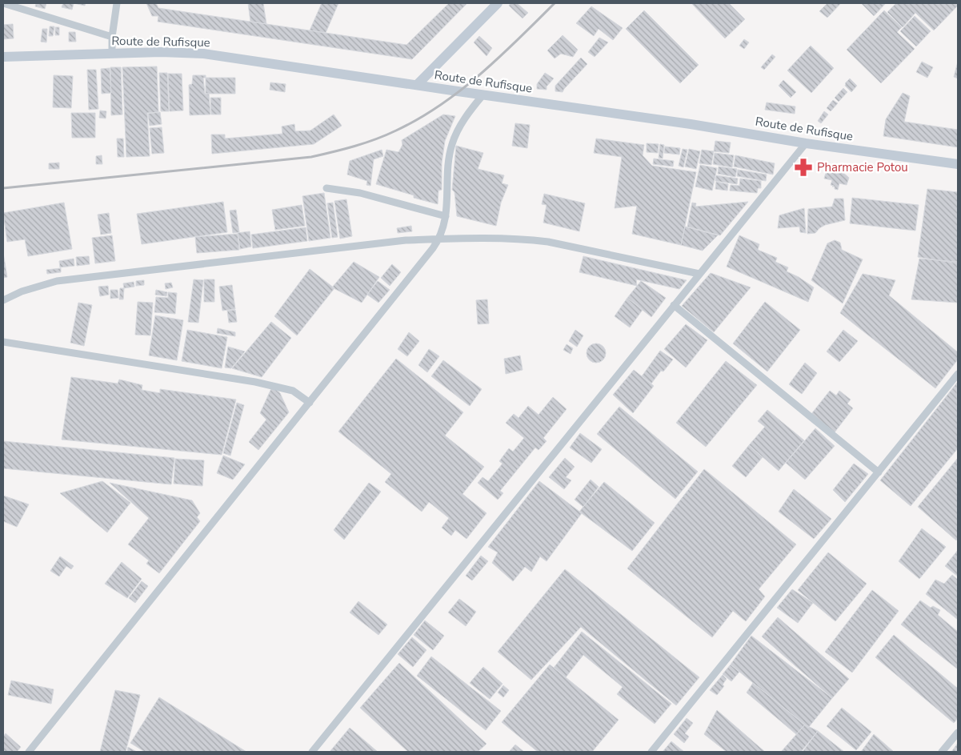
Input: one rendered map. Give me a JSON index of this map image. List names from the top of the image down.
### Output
{
  "streets": {
    "main road": ["Route de Rufisque"]
  },
  "places": {
    "pharmacy": ["Pharmacie Potou"]
  }
}
